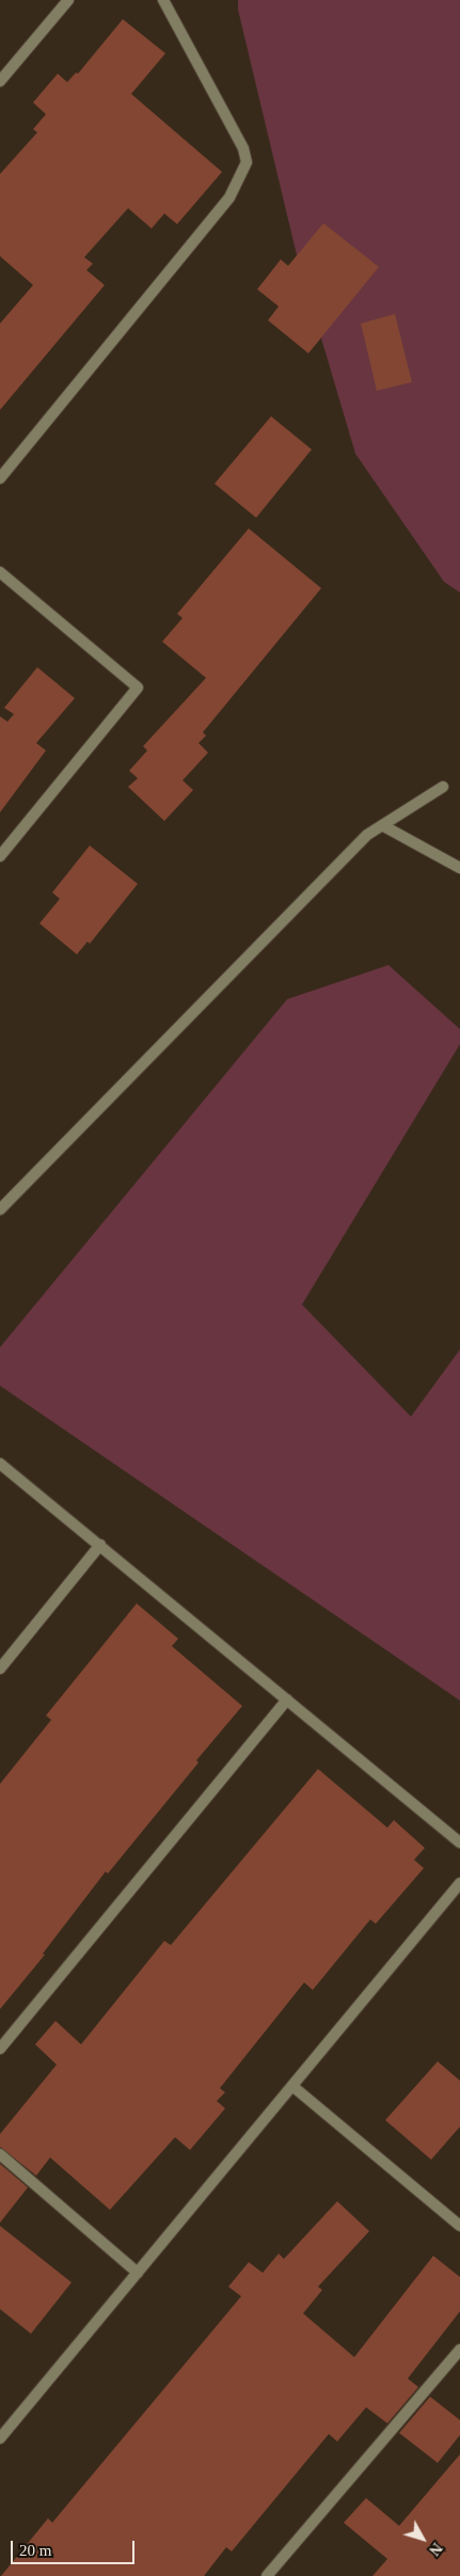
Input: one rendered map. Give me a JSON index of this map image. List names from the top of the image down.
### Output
{
  "scale_bar": "20 m",
  "north": "bottom right"
}
